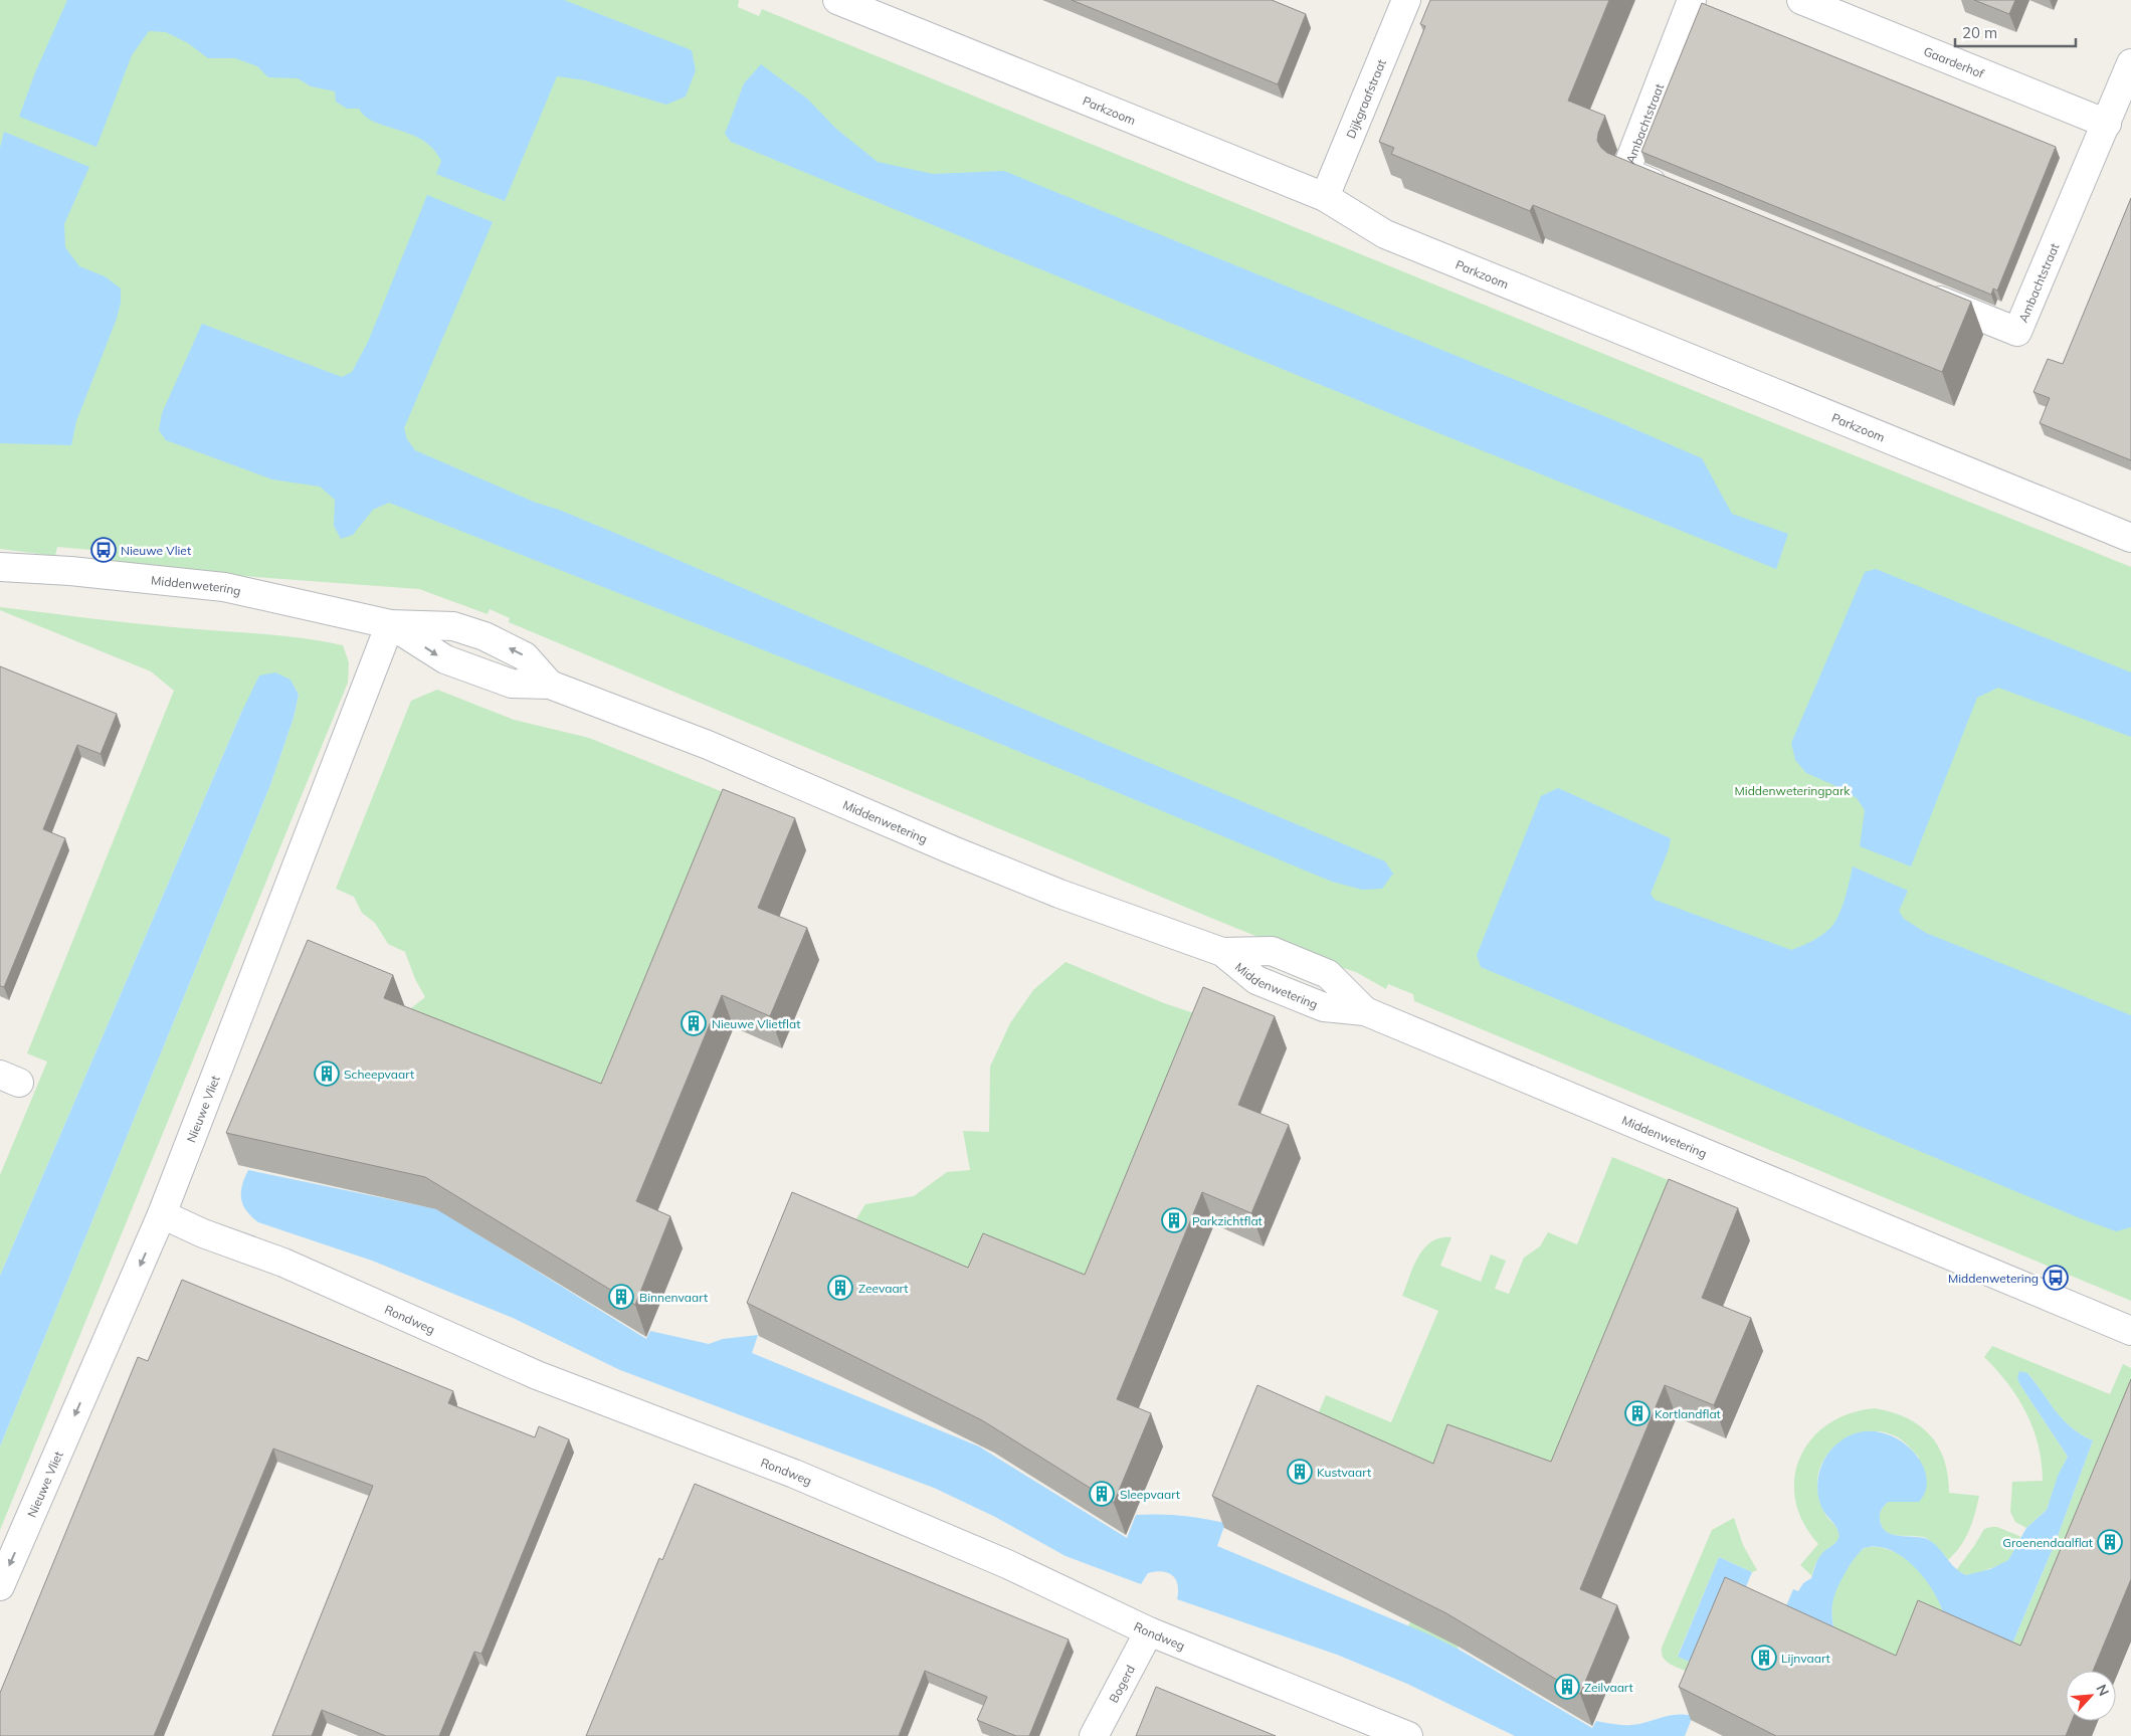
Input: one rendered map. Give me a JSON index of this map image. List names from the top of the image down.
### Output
{
  "streets": {
    "street": [
      "Gaarderhof",
      "Dijkgraafstraat",
      "Parkzoom",
      "Ambachtstraat",
      "Middenwetering",
      "Nieuwe Vliet",
      "Rondweg",
      "Bogerd"
    ]
  },
  "crossings": [
    ["Gaarderhof", "Ambachtstraat"],
    ["Dijkgraafstraat", "Parkzoom"],
    ["Middenwetering", "Nieuwe Vliet"],
    ["Nieuwe Vliet", "Rondweg"],
    ["Rondweg", "Bogerd"]
  ],
  "one_way": ["Nieuwe Vliet"],
  "parks": ["Middenweteringpark"],
  "places": {
    "bus stop": ["Nieuwe Vliet", "Middenwetering"],
    "building": [
      "Nieuwe Vlietflat",
      "Scheepvaart",
      "Parkzichtflat",
      "Zeevaart",
      "Binnenvaart",
      "Kortlandflat",
      "Kustvaart",
      "Sleepvaart",
      "Groenendaalflat",
      "Lijnvaart",
      "Zeilvaart"
    ]
  },
  "scale_bar": "20 m",
  "north": "top right"
}
